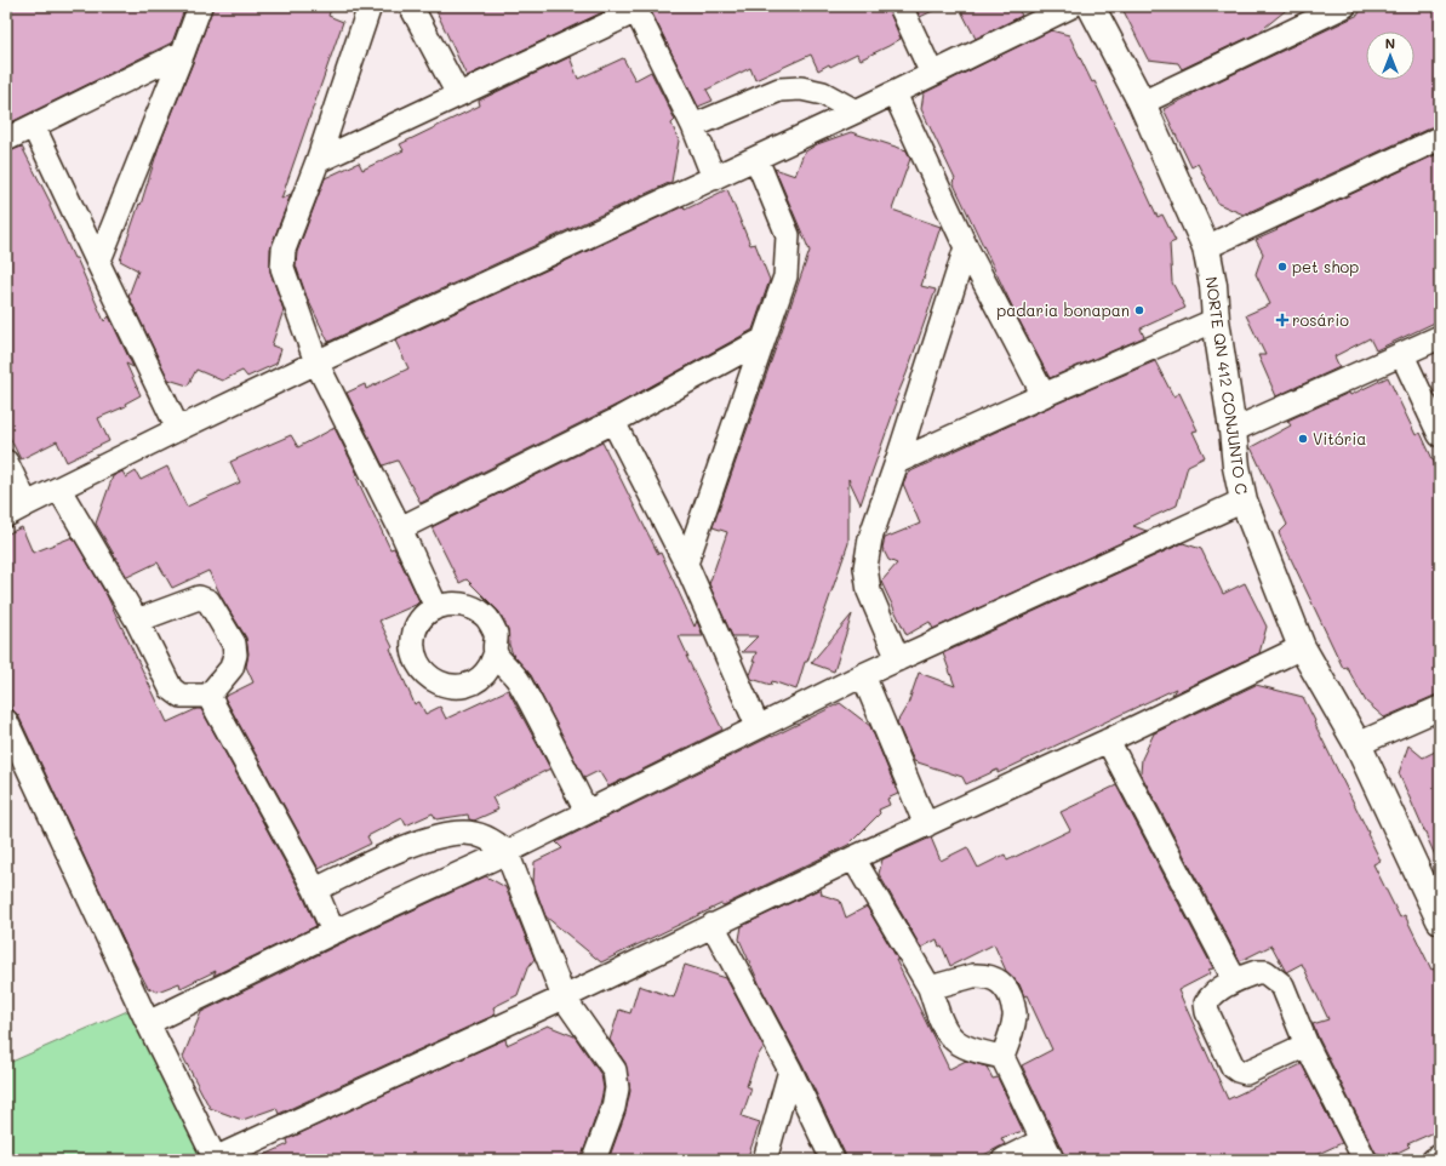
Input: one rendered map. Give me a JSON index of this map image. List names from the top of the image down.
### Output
{
  "streets": {
    "street": ["NORTE QN 412 CONJUNTO C"]
  },
  "places": {
    "other": ["pet shop", "padaria bonapan", "Vitória"],
    "health": ["rosário"]
  },
  "north": "top"
}
